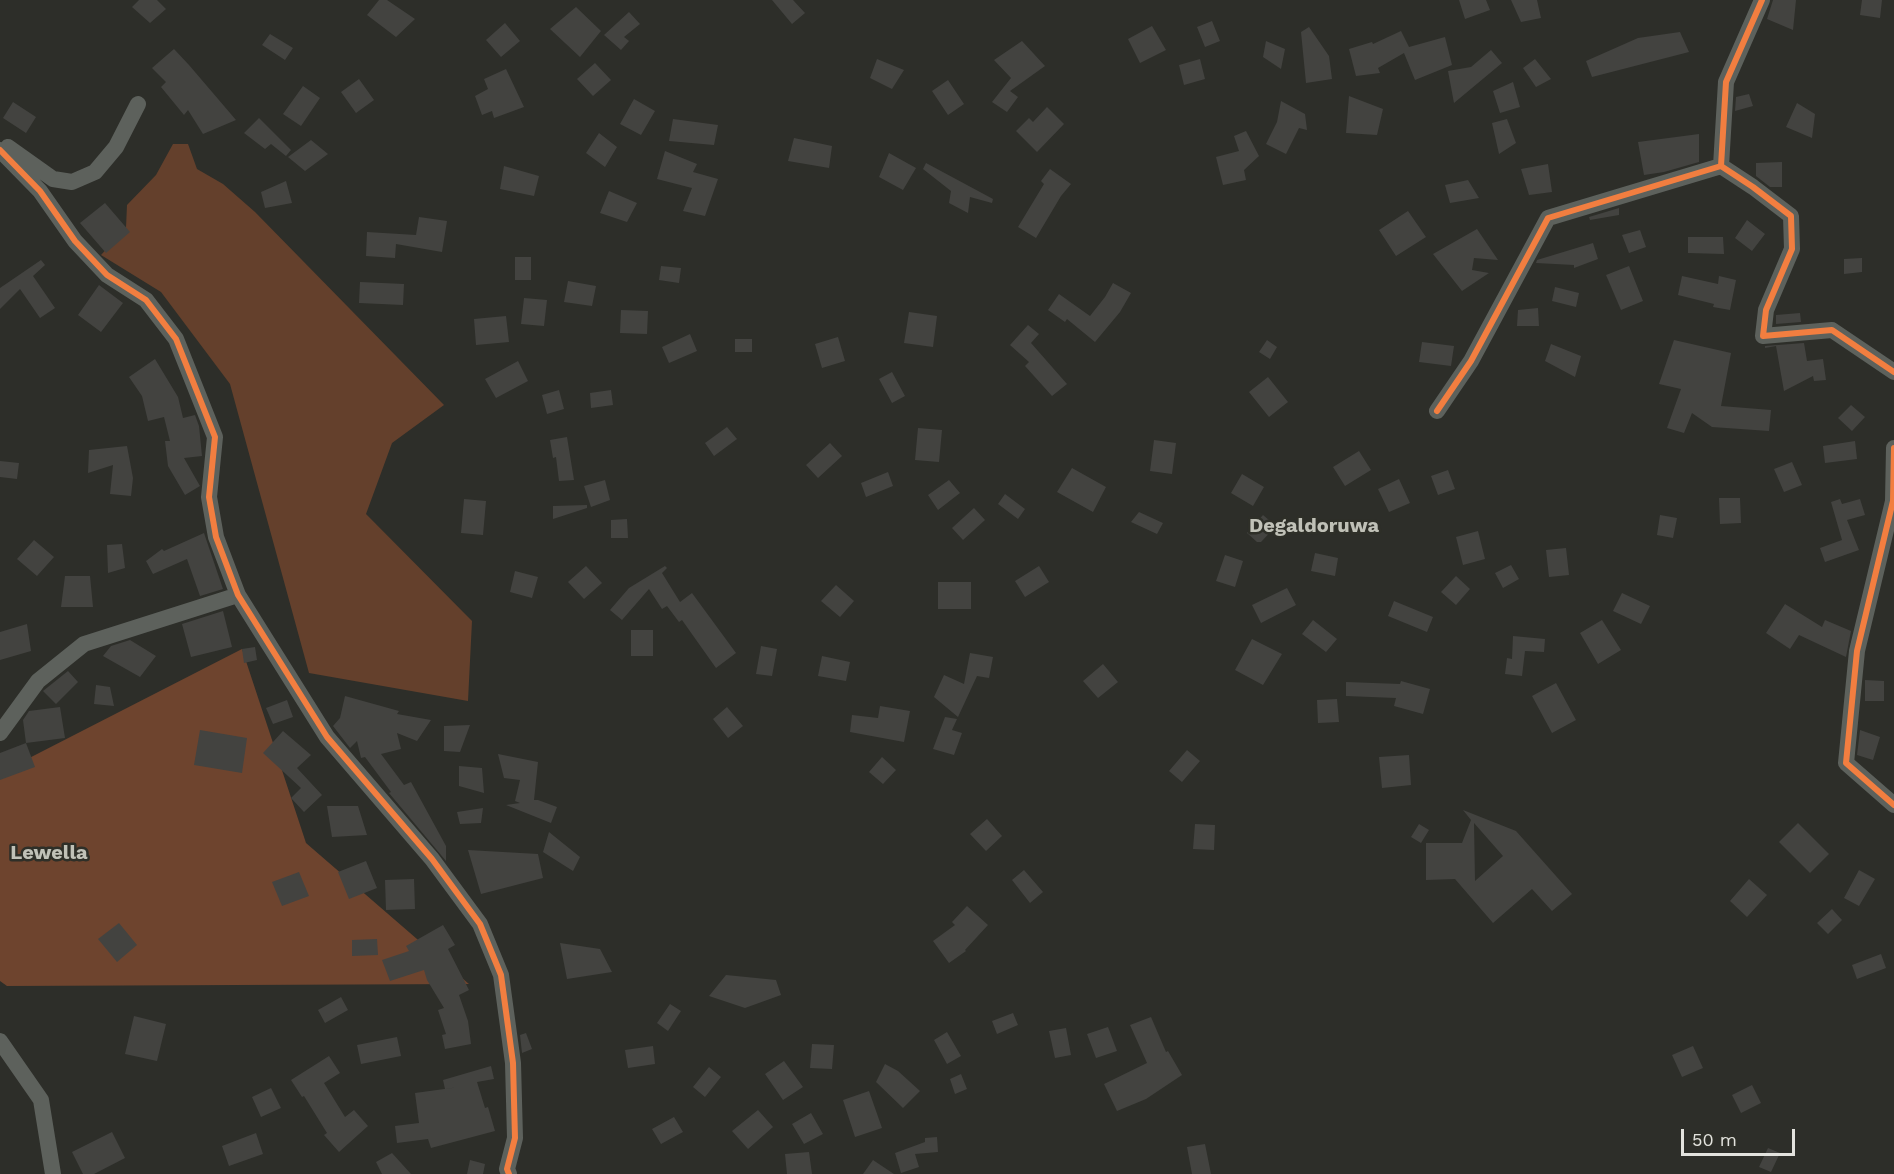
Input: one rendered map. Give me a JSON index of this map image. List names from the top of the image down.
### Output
{
  "districts": ["Degaldoruwa", "Lewella"],
  "scale_bar": "50 m"
}
